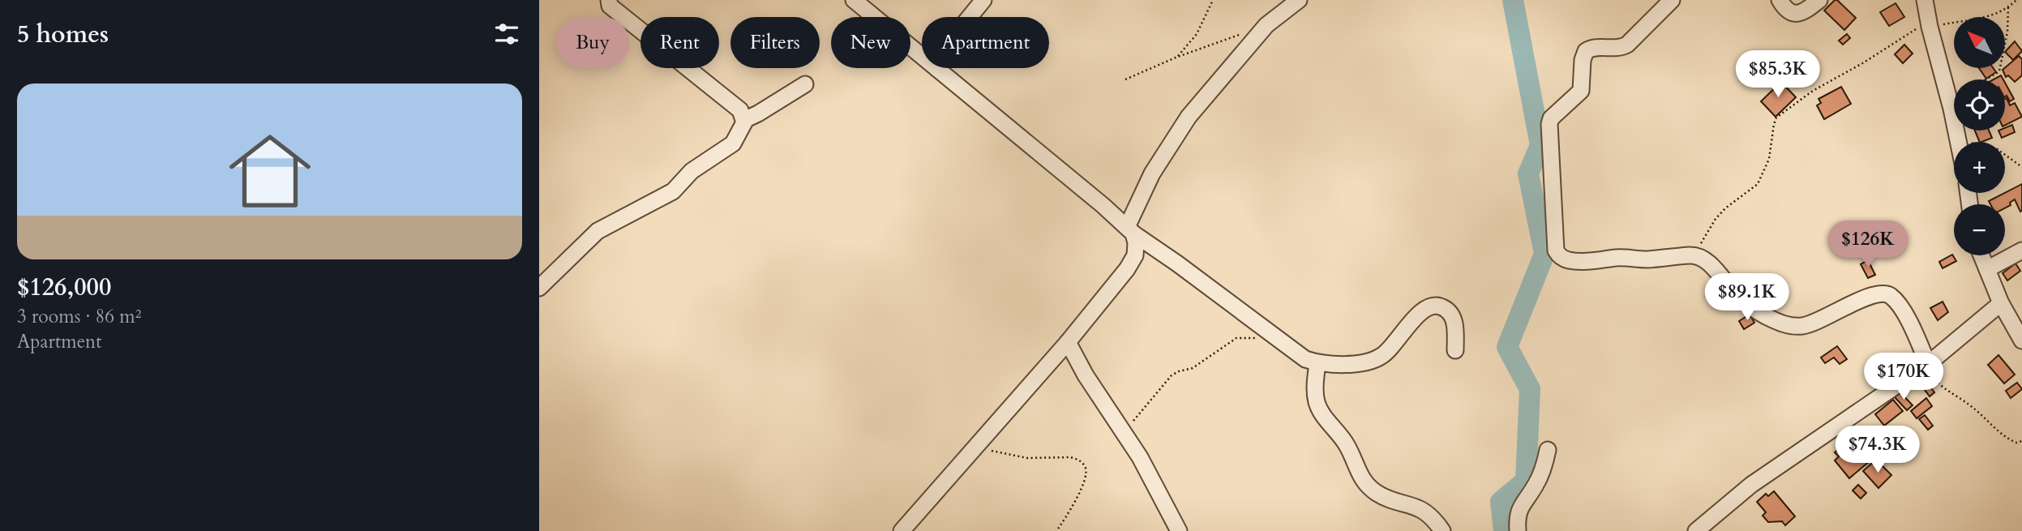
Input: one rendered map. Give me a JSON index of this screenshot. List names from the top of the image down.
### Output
{
  "north": "top left",
  "page": {
    "heading": "5 homes",
    "map_buttons": ["+", "−"],
    "chip": [
      "Buy",
      "Rent",
      "Filters",
      "New",
      "Apartment"
    ],
    "price": [
      "$85.3K",
      "$126K",
      "$89.1K",
      "$170K",
      "$74.3K"
    ],
    "list": [
      {
        "name": "$126,000",
        "note": "3 rooms · 86 m² · Apartment"
      }
    ]
  }
}
